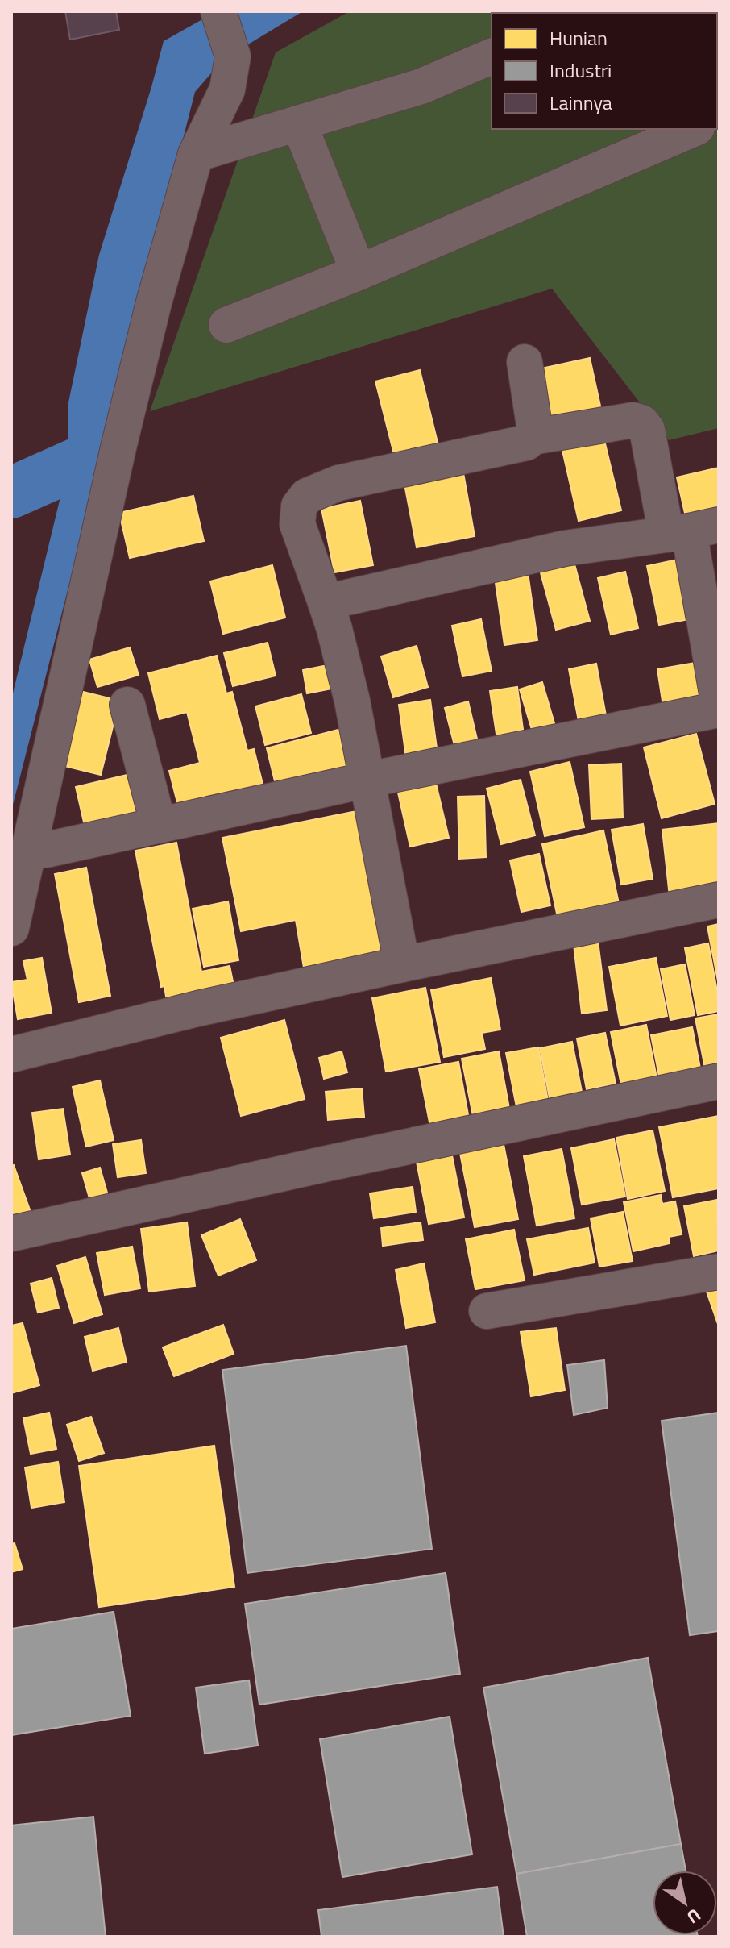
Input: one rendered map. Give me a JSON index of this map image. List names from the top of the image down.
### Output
{
  "legend": ["Hunian", "Industri", "Lainnya"],
  "north": "bottom right"
}
